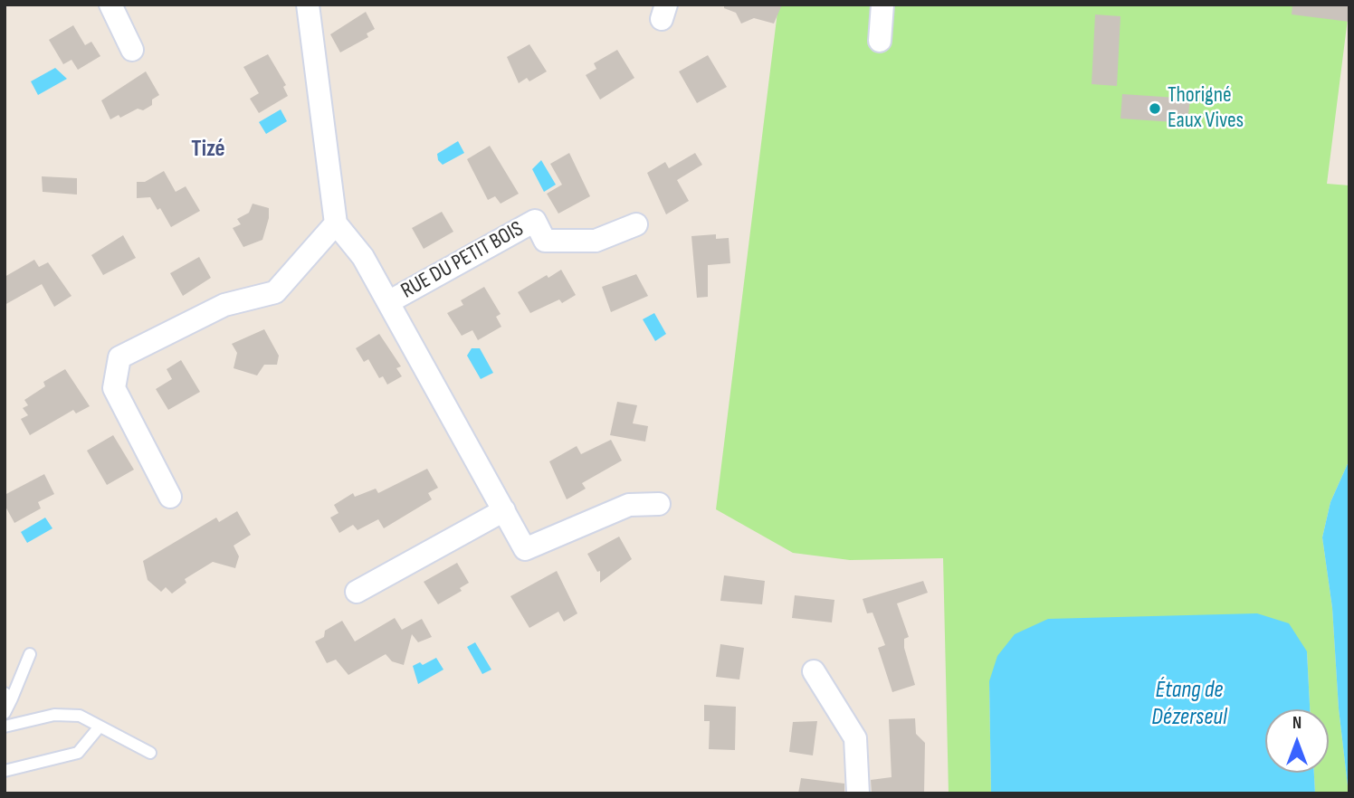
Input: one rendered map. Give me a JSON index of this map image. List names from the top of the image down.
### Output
{
  "streets": {
    "street": ["RUE DU PETIT BOIS"]
  },
  "districts": ["Tizé"],
  "water": ["Étang de Dézerseul"],
  "places": ["Thorigné Eaux Vives"],
  "north": "top"
}
